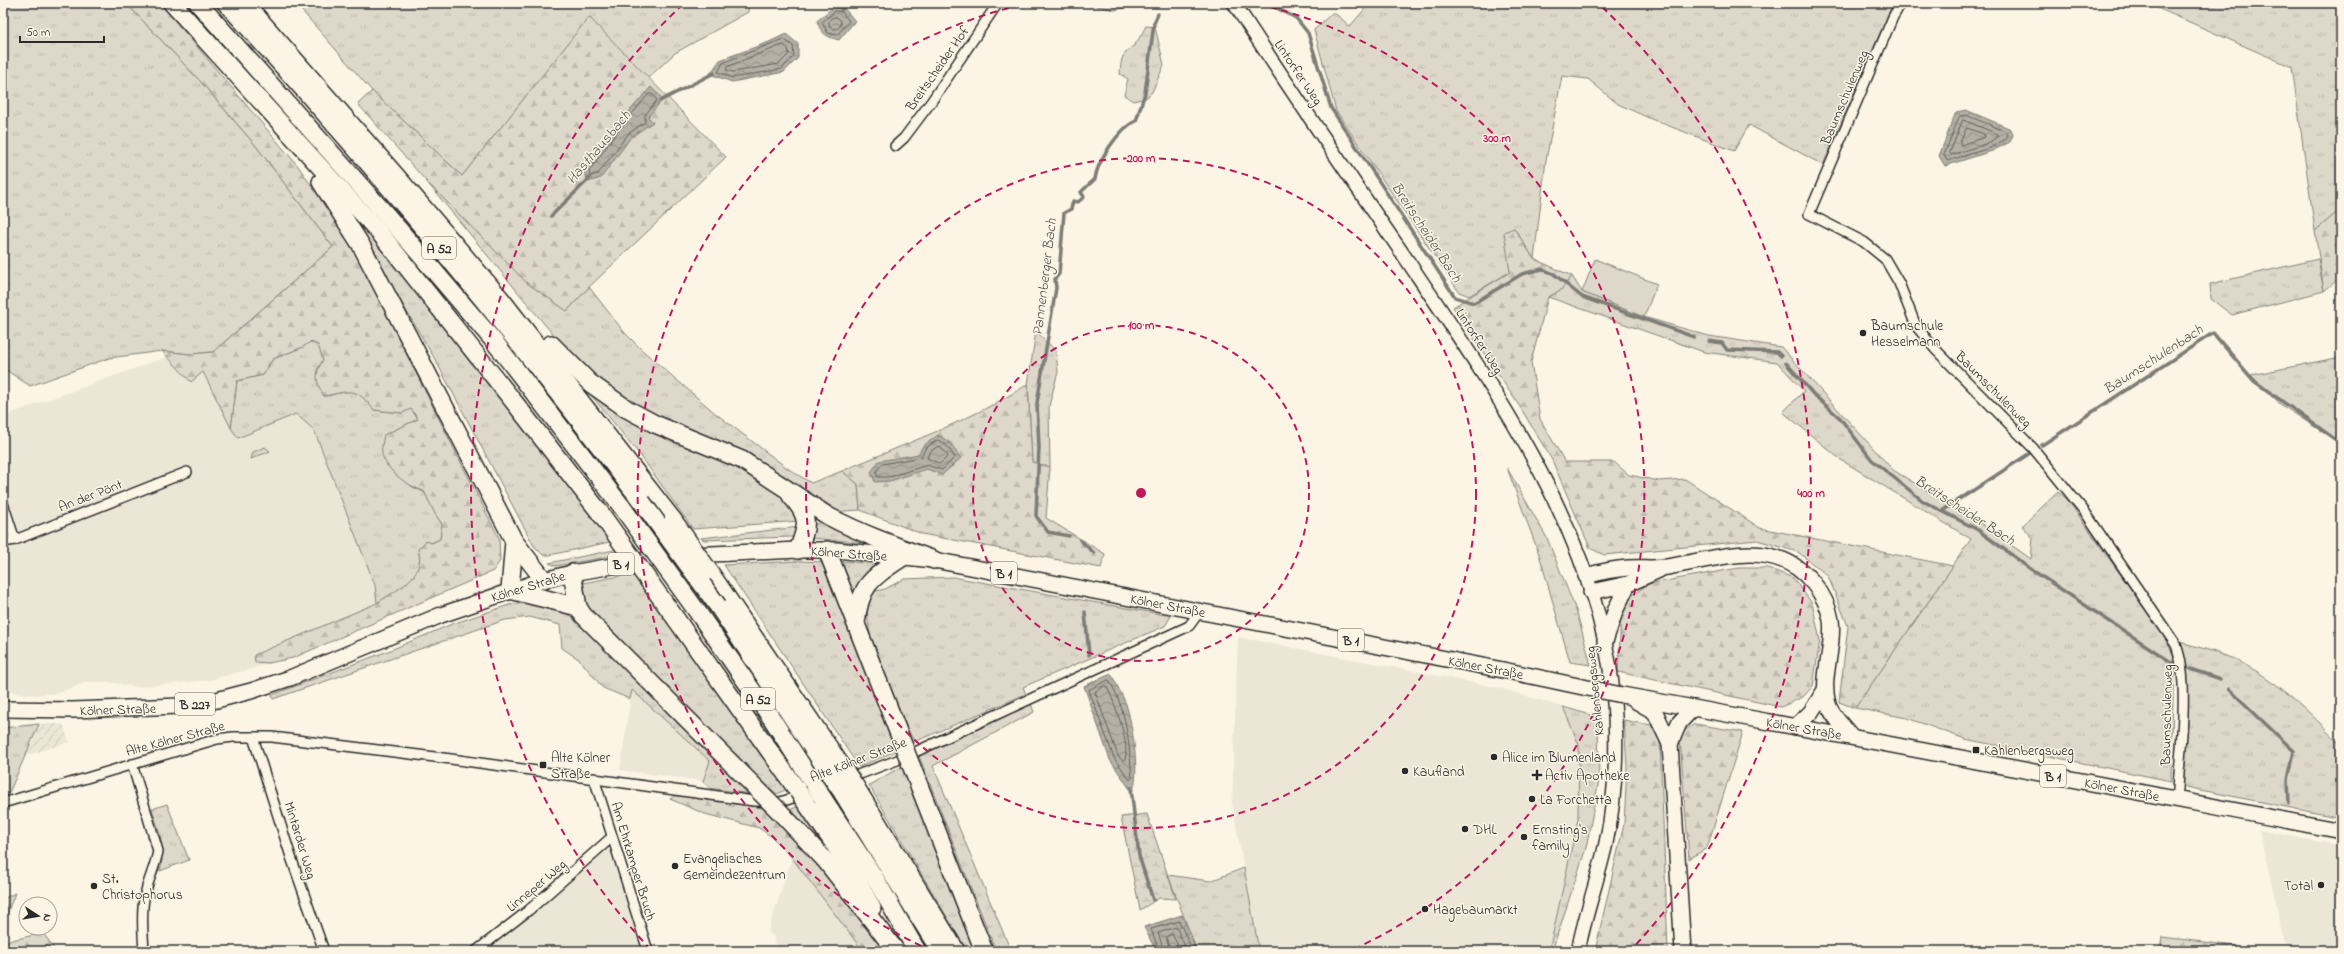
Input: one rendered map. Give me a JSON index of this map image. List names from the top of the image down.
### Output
{
  "streets": {
    "highway": ["A 52"],
    "main road": [
      "Lintorfer Weg",
      "Kölner Straße",
      "B 1",
      "Kahlenbergsweg",
      "B 227"
    ],
    "street": [
      "Breitscheider Hof",
      "Baumschulenweg",
      "An der Pönt",
      "Alte Kölner Straße",
      "Mintarder Weg",
      "Am Ehrkamper Bruch",
      "Linneper Weg"
    ]
  },
  "crossings": [
    ["Lintorfer Weg", "Kahlenbergsweg"],
    ["Baumschulenweg", "Kölner Straße"],
    ["Kölner Straße", "Alte Kölner Straße"],
    ["Alte Kölner Straße", "Mintarder Weg"],
    ["Alte Kölner Straße", "Am Ehrkamper Bruch"],
    ["Am Ehrkamper Bruch", "Linneper Weg"]
  ],
  "water": [
    "Hasthausbach",
    "Breitscheider Bach",
    "Pannenberger Bach",
    "Baumschulenbach"
  ],
  "places": {
    "other": [
      "Baumschule Hesselmann",
      "Alice im Blumenland",
      "Kaufland",
      "La Forchetta",
      "DHL",
      "Ernsting's family",
      "Evangelisches Gemeindezentrum",
      "Total",
      "St. Christophorus",
      "Hagebaumarkt"
    ],
    "transit": ["Kahlenbergsweg", "Alte Kölner Straße"],
    "health": ["Activ Apotheke"]
  },
  "scale_bar": "50 m",
  "north": "right",
  "rings": [
    "300 m",
    "200 m",
    "100 m",
    "400 m"
  ]
}
